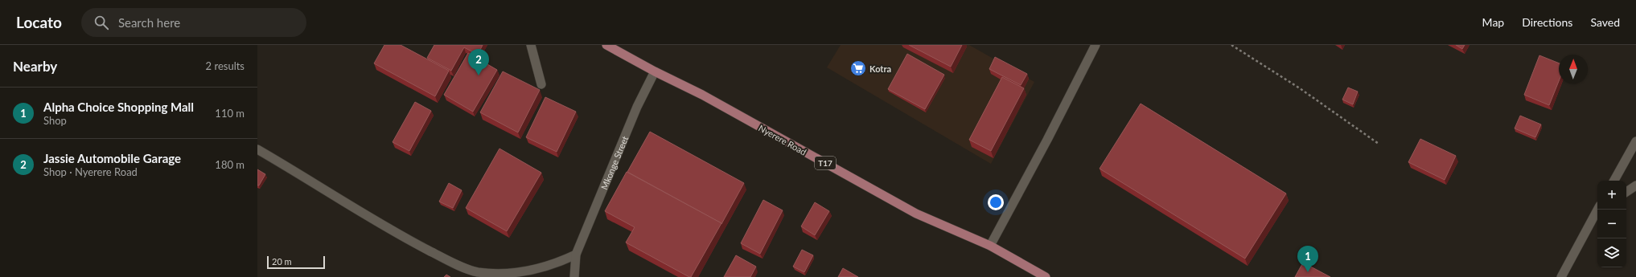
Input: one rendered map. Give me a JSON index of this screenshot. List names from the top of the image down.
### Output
{
  "streets": {
    "main road": ["Nyerere Road", "T17"],
    "street": ["Mkonge Street"]
  },
  "crossings": [
    ["Nyerere Road", "Mkonge Street"]
  ],
  "places": {
    "supermarket": ["Kotra"]
  },
  "scale_bar": "20 m",
  "north": "top",
  "page": {
    "header": "Locato",
    "search": "Search here",
    "nav": ["Map", "Directions", "Saved"],
    "heading": ["Nearby", "2 results"],
    "pins": ["2", "1"],
    "list": [
      {
        "mark": "1",
        "name": "Alpha Choice Shopping Mall",
        "note": "Shop",
        "value": "110 m"
      },
      {
        "mark": "2",
        "name": "Jassie Automobile Garage",
        "note": "Shop · Nyerere Road",
        "value": "180 m"
      }
    ],
    "map_buttons": ["+", "−"],
    "scale": "20 m"
  }
}
